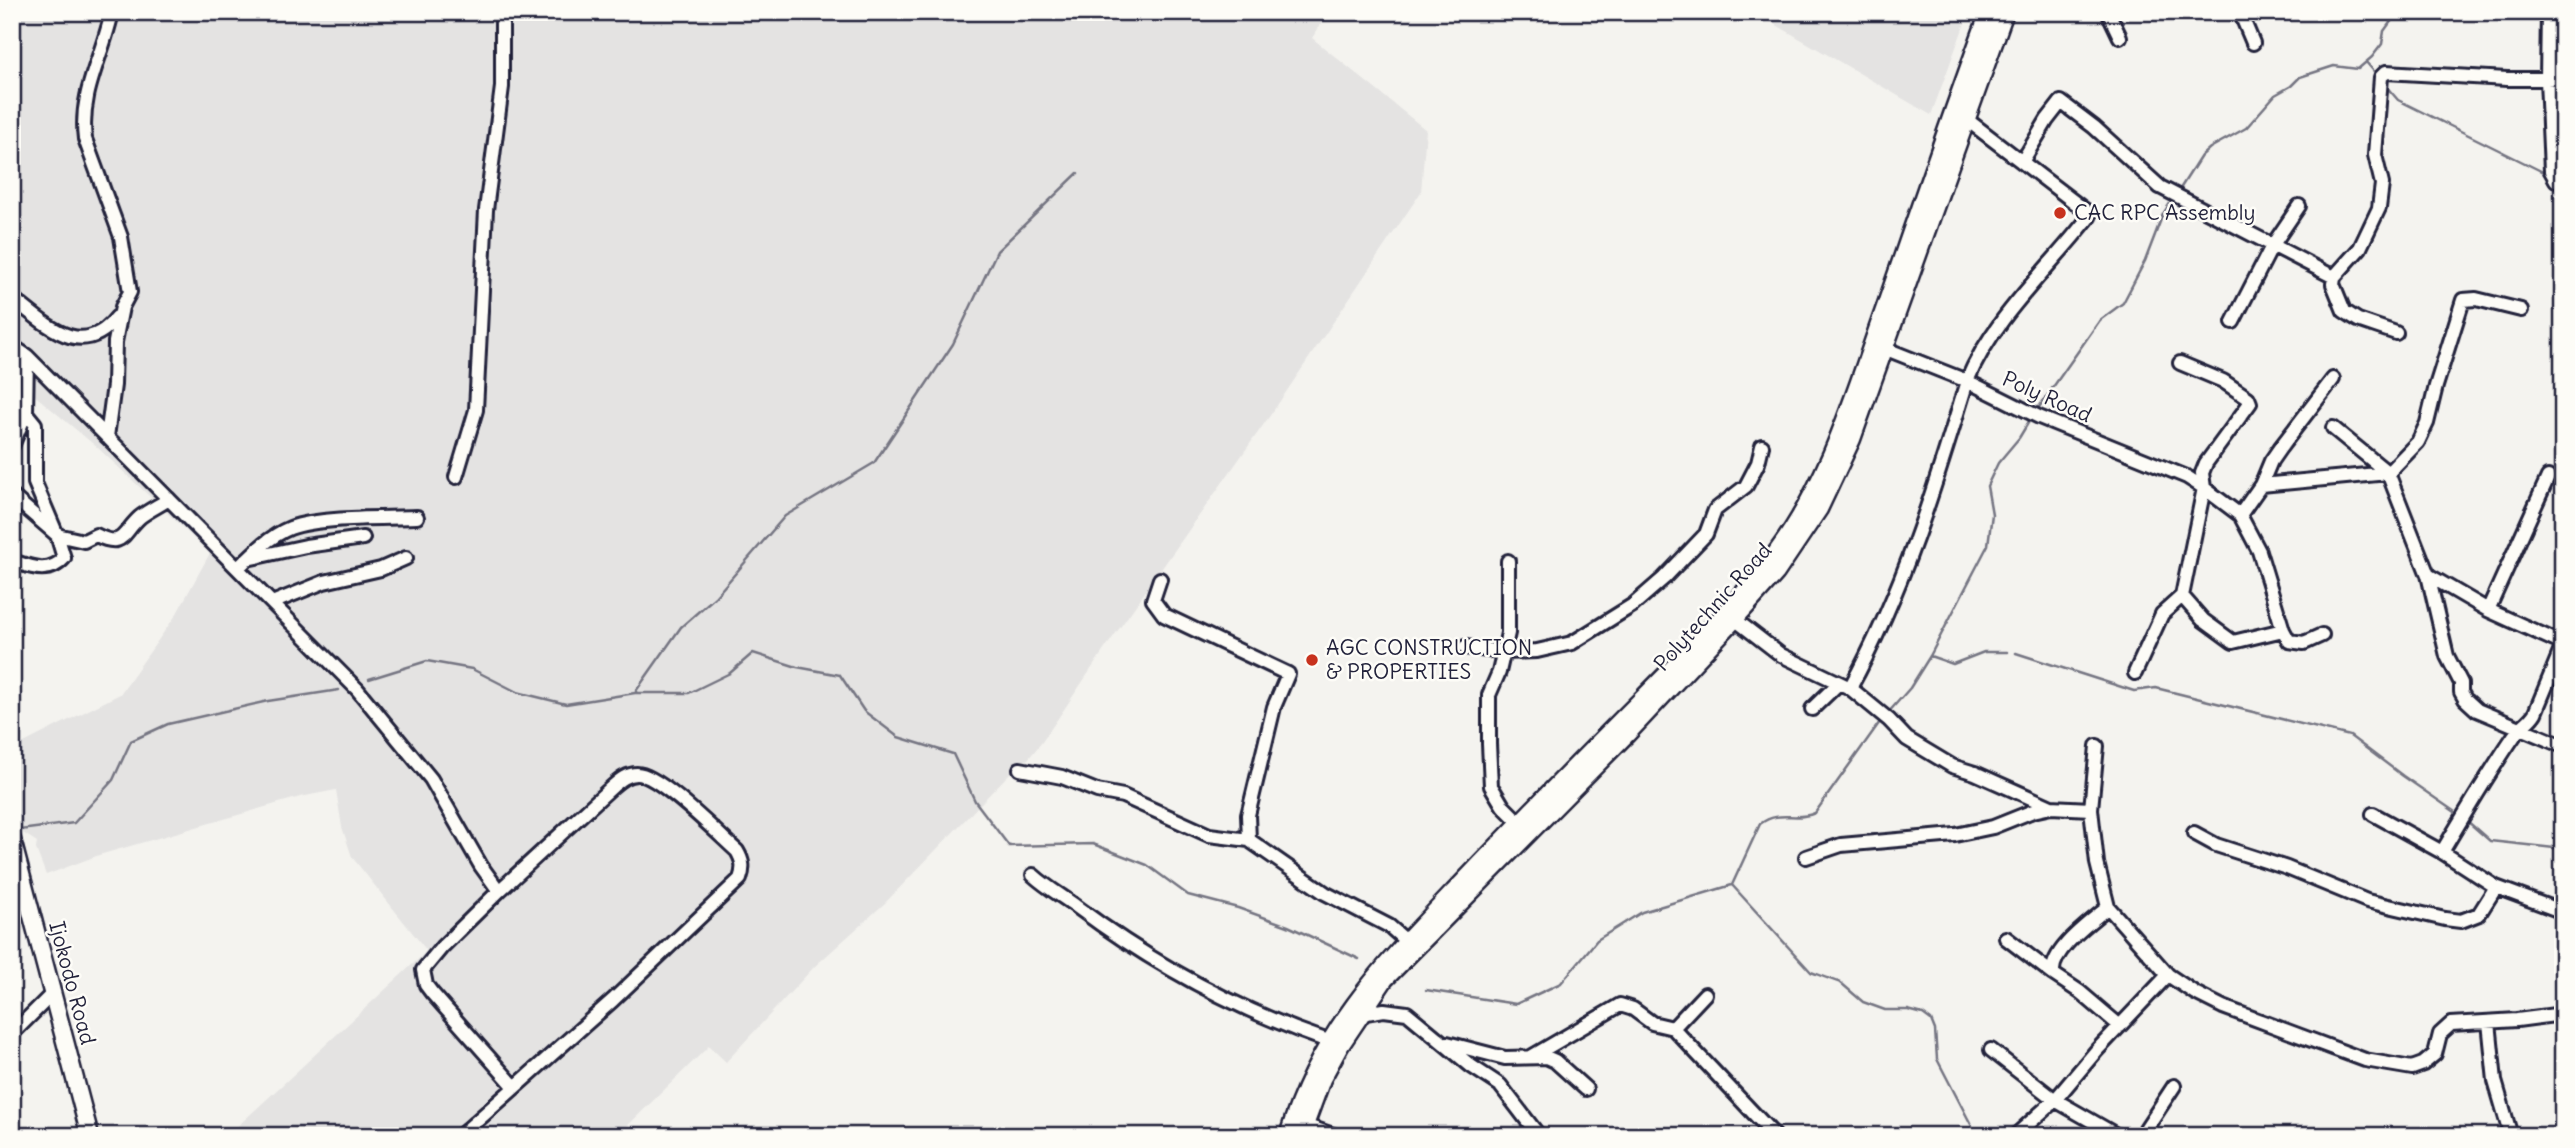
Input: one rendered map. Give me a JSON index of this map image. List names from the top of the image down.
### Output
{
  "streets": {
    "main road": ["Polytechnic Road", "Ijokodo Road"],
    "street": ["Poly Road"]
  },
  "crossings": [
    ["Poly Road", "Polytechnic Road"]
  ],
  "places": ["CAC RPC Assembly", "AGC CONSTRUCTION & PROPERTIES"]
}
